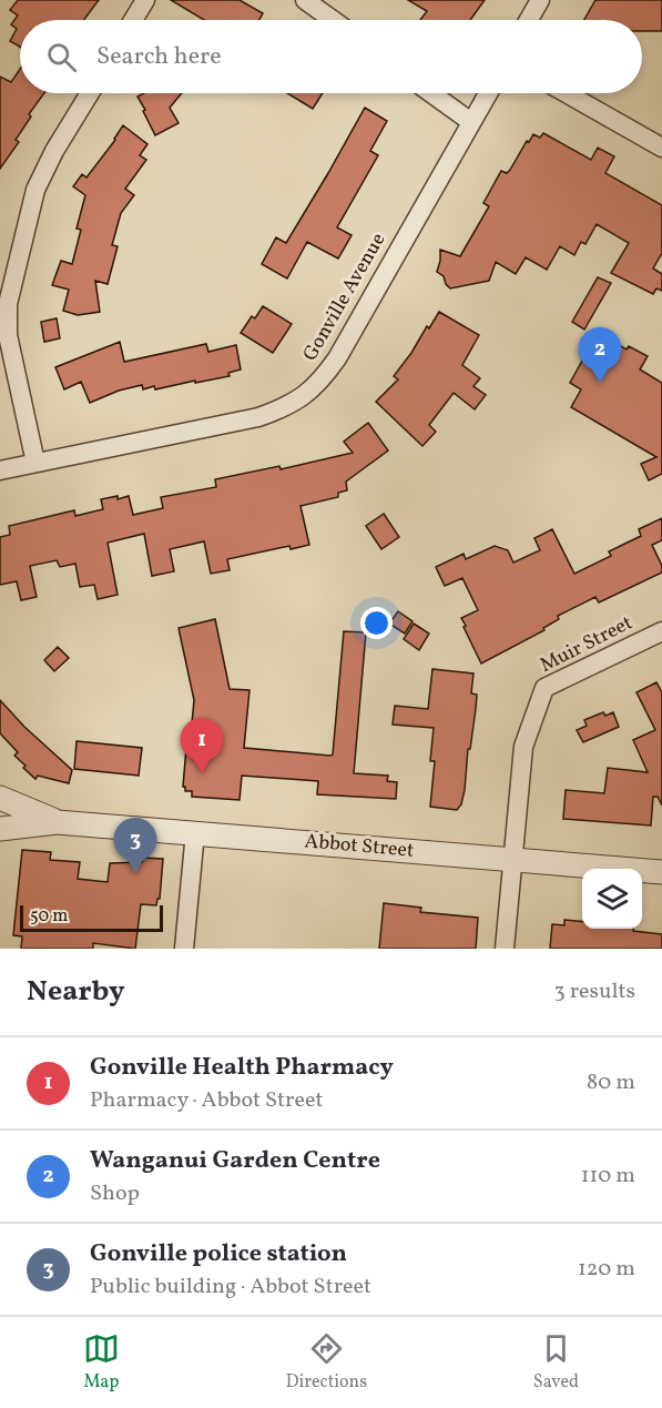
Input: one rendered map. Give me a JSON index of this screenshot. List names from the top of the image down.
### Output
{
  "streets": {
    "street": ["Gonville Avenue", "Muir Street", "Abbot Street"]
  },
  "crossings": [
    ["Muir Street", "Abbot Street"]
  ],
  "scale_bar": "50 m",
  "page": {
    "search": "Search here",
    "pins": ["2", "1", "3"],
    "scale": "50 m",
    "heading": ["Nearby", "3 results"],
    "list": [
      {
        "mark": "1",
        "name": "Gonville Health Pharmacy",
        "note": "Pharmacy · Abbot Street",
        "value": "80 m"
      },
      {
        "mark": "2",
        "name": "Wanganui Garden Centre",
        "note": "Shop",
        "value": "110 m"
      },
      {
        "mark": "3",
        "name": "Gonville police station",
        "note": "Public building · Abbot Street",
        "value": "120 m"
      }
    ],
    "nav": ["Map", "Directions", "Saved"]
  }
}
